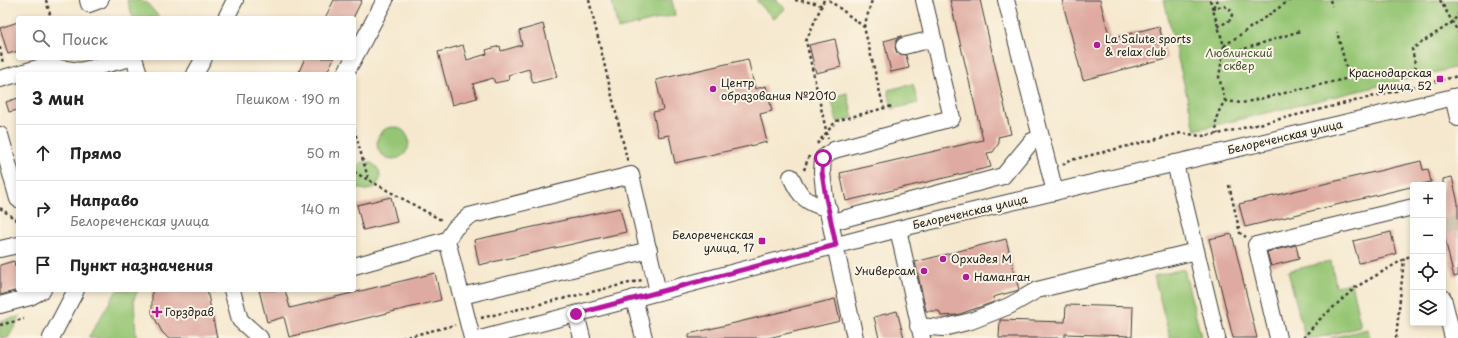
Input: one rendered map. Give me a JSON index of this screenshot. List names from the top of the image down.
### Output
{
  "streets": {
    "street": ["Белореченская улица"]
  },
  "parks": ["Люблинский сквер"],
  "places": {
    "other": [
      "La Salute sports & relax club",
      "Центр образования №2010",
      "Орхидея М",
      "Универсам",
      "Наманган"
    ],
    "transit": ["Краснодарская улица, 52", "Белореченская улица, 17"],
    "health": ["Горздрав"]
  },
  "page": {
    "search": "Поиск",
    "heading": ["3 мин", "Пешком · 190 m"],
    "list": [
      ["Прямо", "50 m"],
      ["Направо", "Белореченская улица", "140 m"],
      "Пункт назначения"
    ],
    "map_buttons": ["+", "−"]
  }
}
